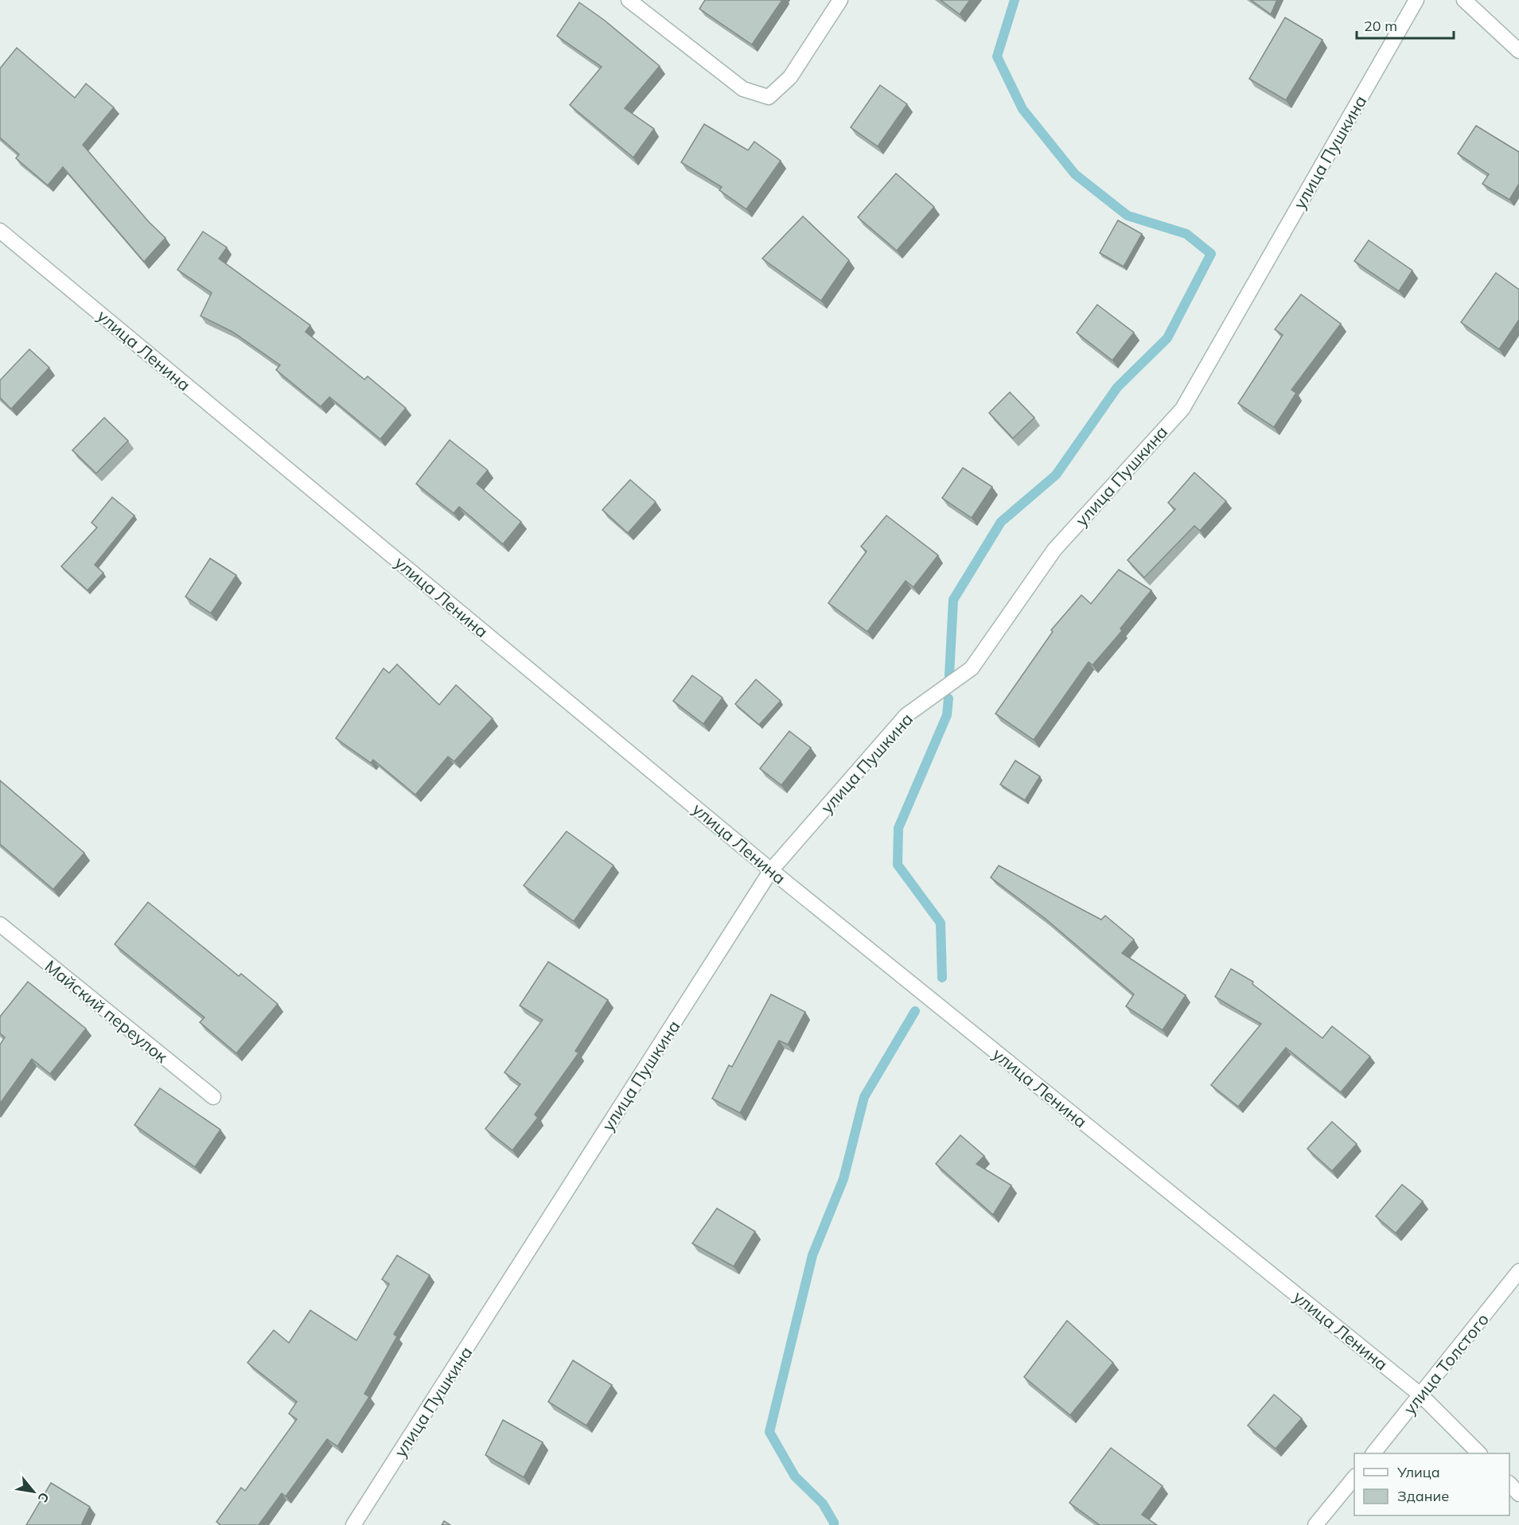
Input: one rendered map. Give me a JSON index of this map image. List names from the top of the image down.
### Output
{
  "streets": {
    "street": [
      "улица Пушкина",
      "улица Ленина",
      "Майский переулок",
      "улица Толстого"
    ]
  },
  "crossings": [
    ["улица Пушкина", "улица Ленина"],
    ["улица Ленина", "улица Толстого"]
  ],
  "legend": ["Улица", "Здание"],
  "scale_bar": "20 m",
  "north": "bottom right"
}
